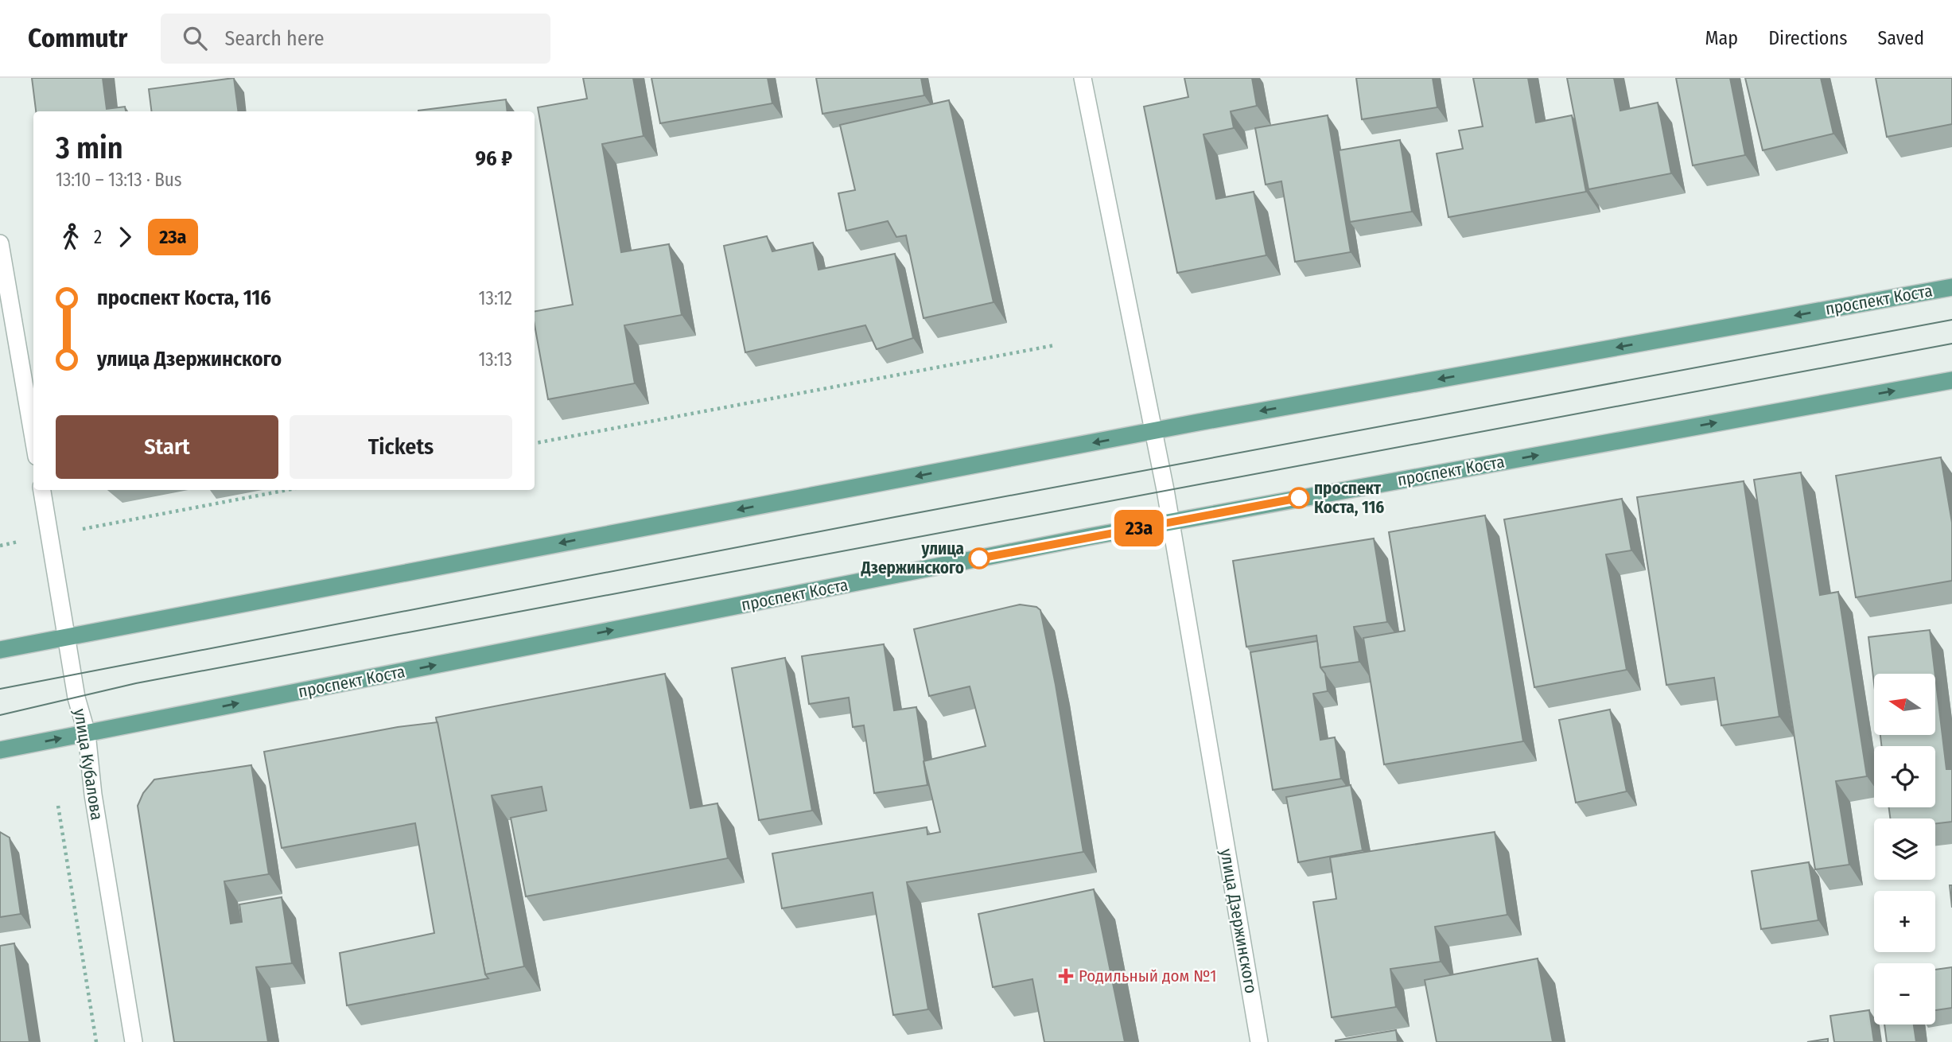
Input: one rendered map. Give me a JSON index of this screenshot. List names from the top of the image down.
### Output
{
  "streets": {
    "main road": ["проспект Коста"],
    "street": ["улица Кубалова", "улица Дзержинского"]
  },
  "crossings": [
    ["проспект Коста", "улица Кубалова"],
    ["проспект Коста", "улица Дзержинского"]
  ],
  "places": {
    "other": ["проспект Коста, 116", "улица Дзержинского"],
    "health": ["Родильный дом №1"]
  },
  "lines": ["bus line 23a"],
  "north": "left",
  "page": {
    "header": "Commutr",
    "search": "Search here",
    "nav": ["Map", "Directions", "Saved"],
    "on_map": "23a",
    "heading": ["3 min", "13:10 – 13:13 · Bus", "96 ₽"],
    "legs": ["2", "23a"],
    "list": [
      {
        "name": "проспект Коста, 116",
        "value": "13:12"
      },
      {
        "name": "улица Дзержинского",
        "value": "13:13"
      }
    ],
    "buttons": ["Start", "Tickets"],
    "map_buttons": ["+", "−"]
  }
}
